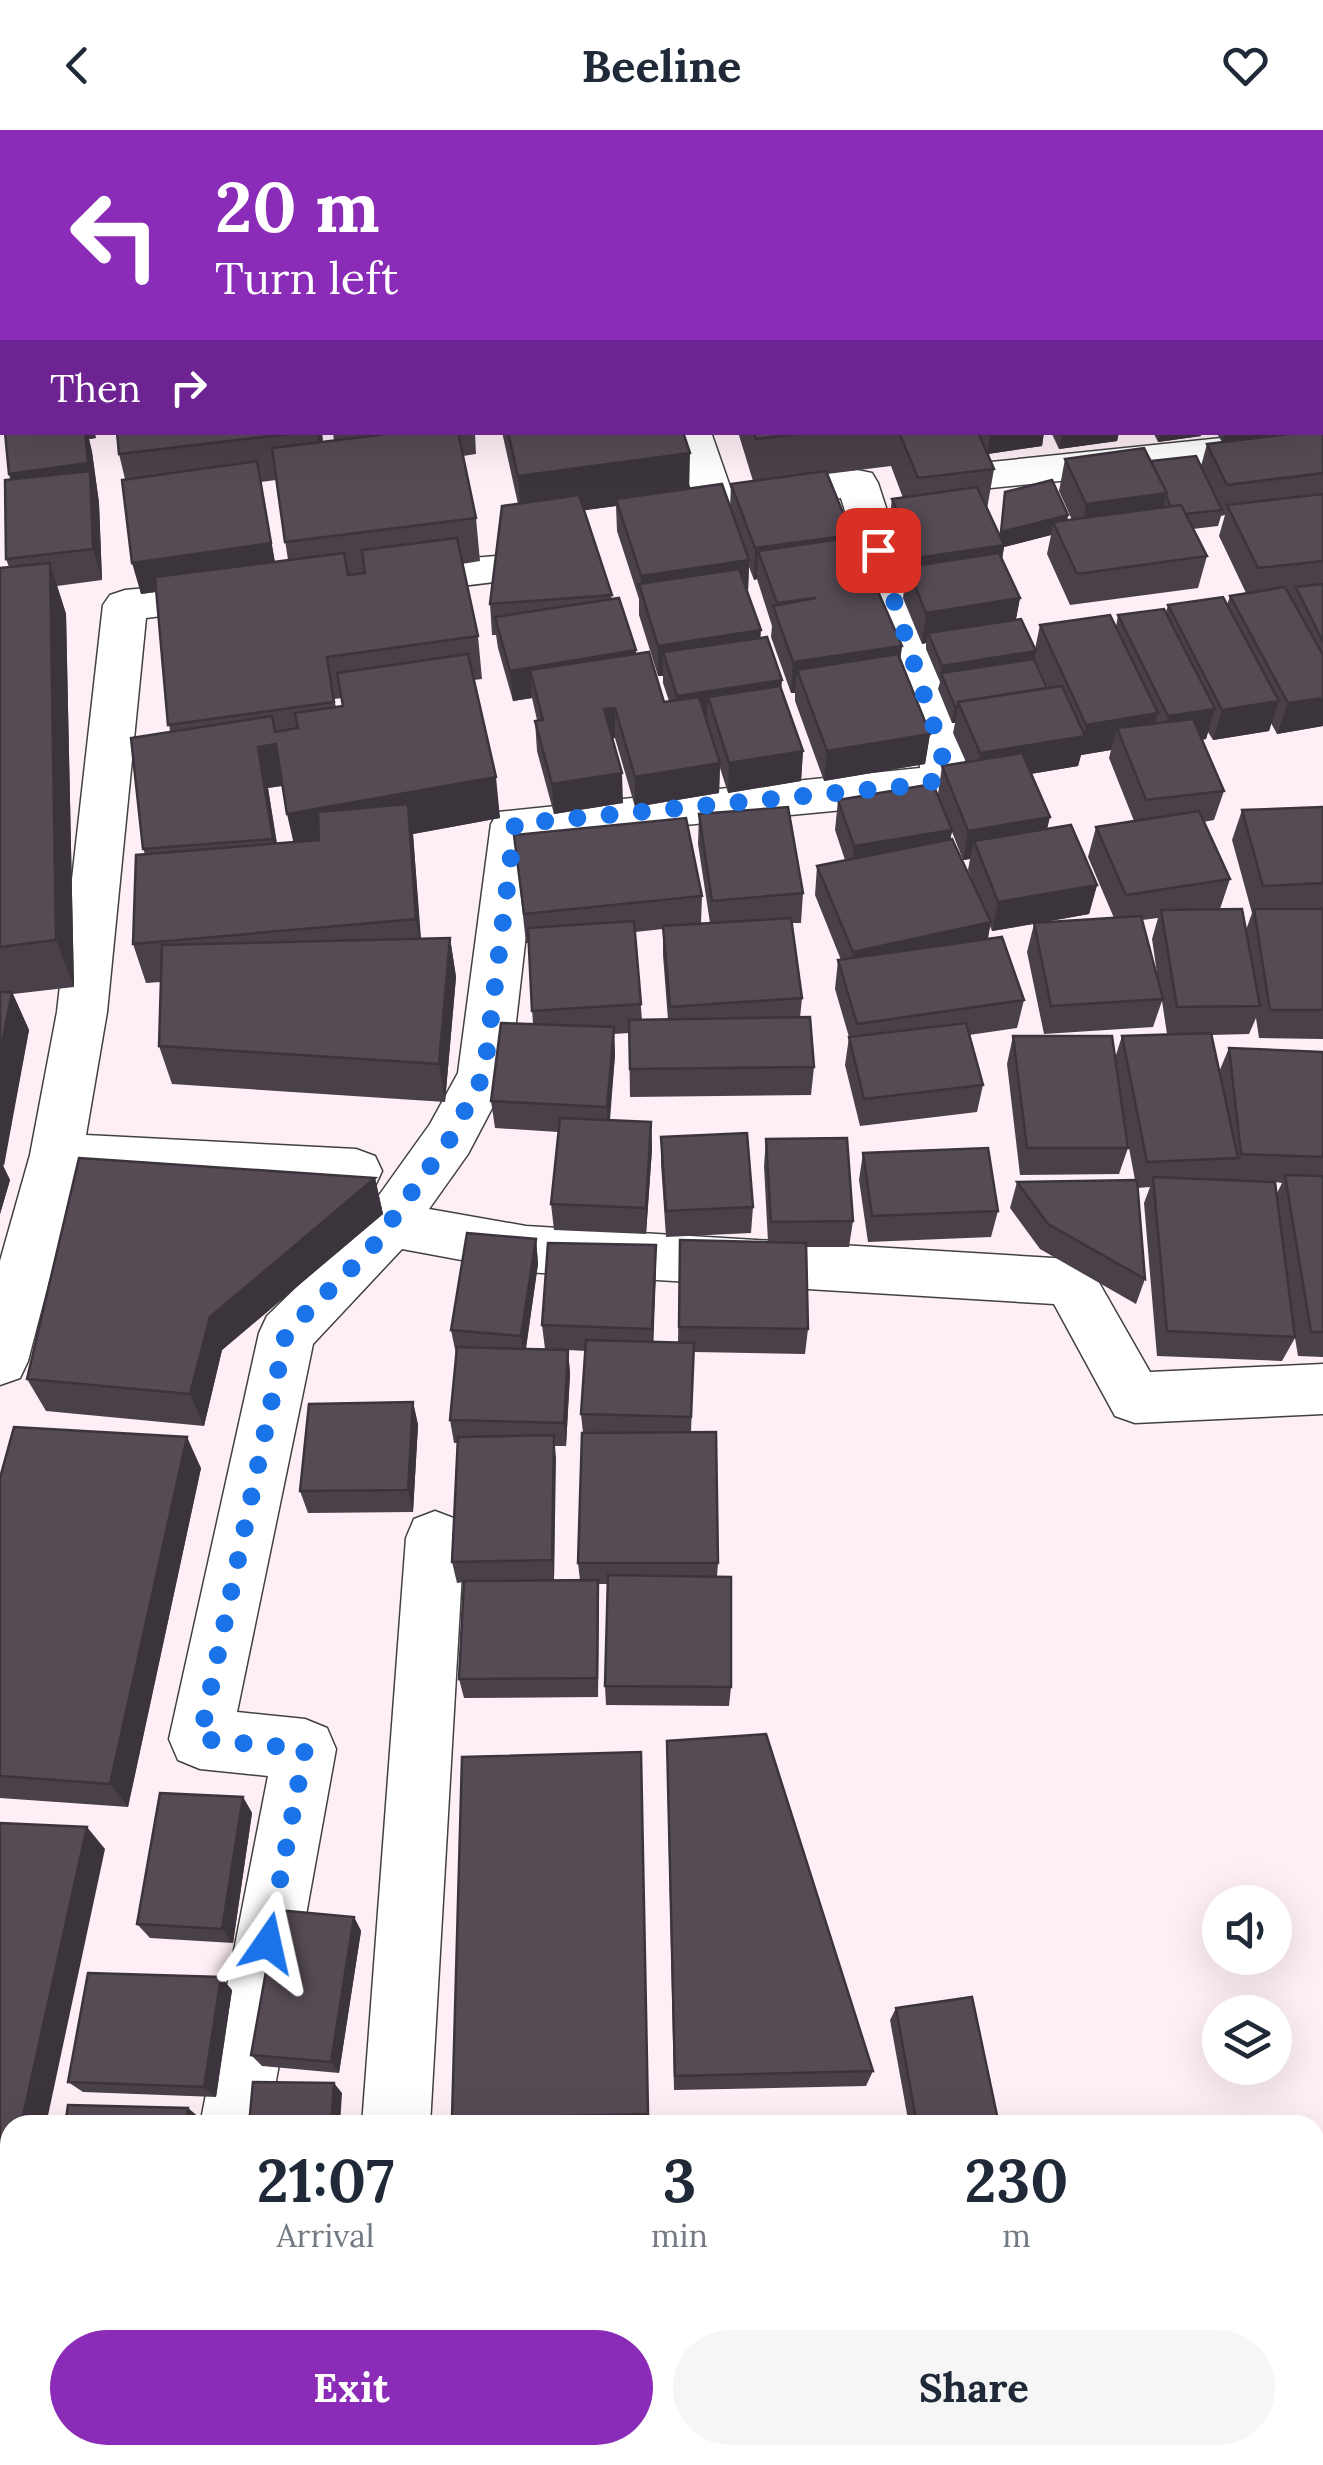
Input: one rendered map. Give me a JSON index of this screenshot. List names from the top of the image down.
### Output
{
  "page": {
    "header": "Beeline",
    "turn": ["20 m", "Turn left"],
    "then": "Then",
    "eta": [
      "21:07",
      "Arrival",
      "3",
      "min",
      "230",
      "m"
    ],
    "buttons": ["Exit", "Share"]
  }
}
